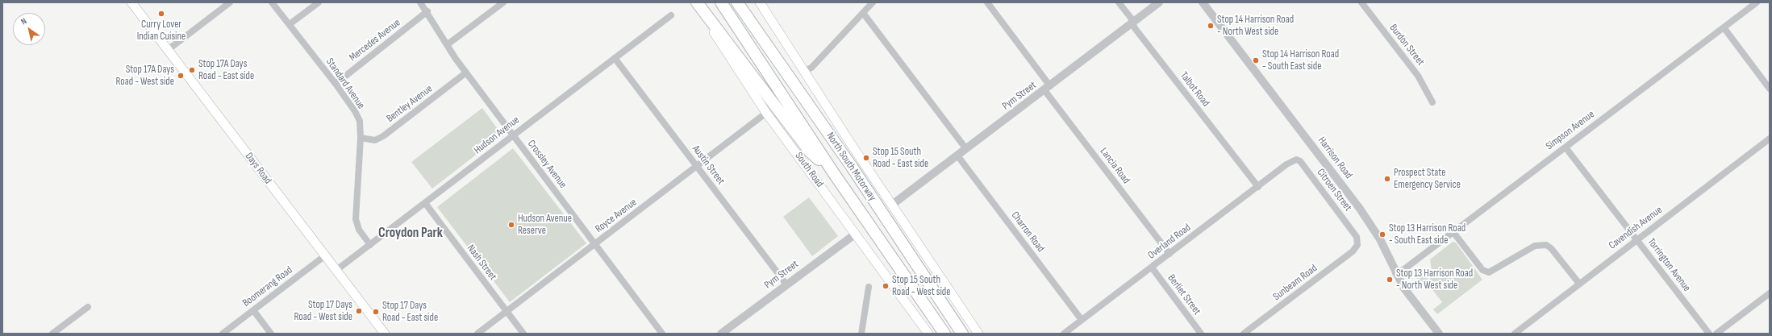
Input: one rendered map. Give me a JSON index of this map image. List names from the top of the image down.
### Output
{
  "streets": {
    "highway": ["North South Motorway"],
    "main road": ["Days Road", "South Road"],
    "street": [
      "Mercedes Avenue",
      "Burdon Street",
      "Standard Avenue",
      "Talbot Road",
      "Pym Street",
      "Bentley Avenue",
      "Simpson Avenue",
      "Hudson Avenue",
      "Harrison Road",
      "Crossley Avenue",
      "Austin Street",
      "Lancia Road",
      "Citroen Street",
      "Royce Avenue",
      "Cavendish Avenue",
      "Charron Road",
      "Overland Road",
      "Nash Street",
      "Torrington Avenue",
      "Sunbeam Road",
      "Boomerang Road",
      "Berliet Street"
    ]
  },
  "crossings": [
    ["Mercedes Avenue", "Standard Avenue"],
    ["Mercedes Avenue", "Crossley Avenue"],
    ["Standard Avenue", "Bentley Avenue"],
    ["Standard Avenue", "Hudson Avenue"],
    ["Talbot Road", "Pym Street"],
    ["Talbot Road", "Overland Road"],
    ["Pym Street", "Austin Street"],
    ["Pym Street", "Lancia Road"],
    ["Pym Street", "South Road"],
    ["Pym Street", "Charron Road"],
    ["Bentley Avenue", "Crossley Avenue"],
    ["Simpson Avenue", "Harrison Road"],
    ["Simpson Avenue", "Torrington Avenue"],
    ["Hudson Avenue", "Crossley Avenue"],
    ["Hudson Avenue", "Austin Street"],
    ["Hudson Avenue", "Days Road"],
    ["Hudson Avenue", "Nash Street"],
    ["Crossley Avenue", "Royce Avenue"],
    ["Austin Street", "Royce Avenue"],
    ["Lancia Road", "Overland Road"],
    ["Days Road", "Boomerang Road"],
    ["South Road", "Royce Avenue"],
    ["Citroen Street", "Overland Road"],
    ["Citroen Street", "Sunbeam Road"],
    ["Royce Avenue", "Nash Street"],
    ["Cavendish Avenue", "Torrington Avenue"],
    ["Charron Road", "Overland Road"],
    ["Overland Road", "Berliet Street"]
  ],
  "districts": ["Croydon Park"],
  "places": [
    "Curry Lover Indian Cuisine",
    "Stop 14 Harrison Road - North West side",
    "Stop 14 Harrison Road - South East side",
    "Stop 17A Days Road - East side",
    "Stop 17A Days Road - West side",
    "Stop 15 South Road - East side",
    "Prospect State Emergency Service",
    "Hudson Avenue Reserve",
    "Stop 13 Harrison Road - South East side",
    "Stop 13 Harrison Road - North West side",
    "Stop 15 South Road - West side",
    "Stop 17 Days Road - West side",
    "Stop 17 Days Road - East side"
  ],
  "north": "top left"
}
